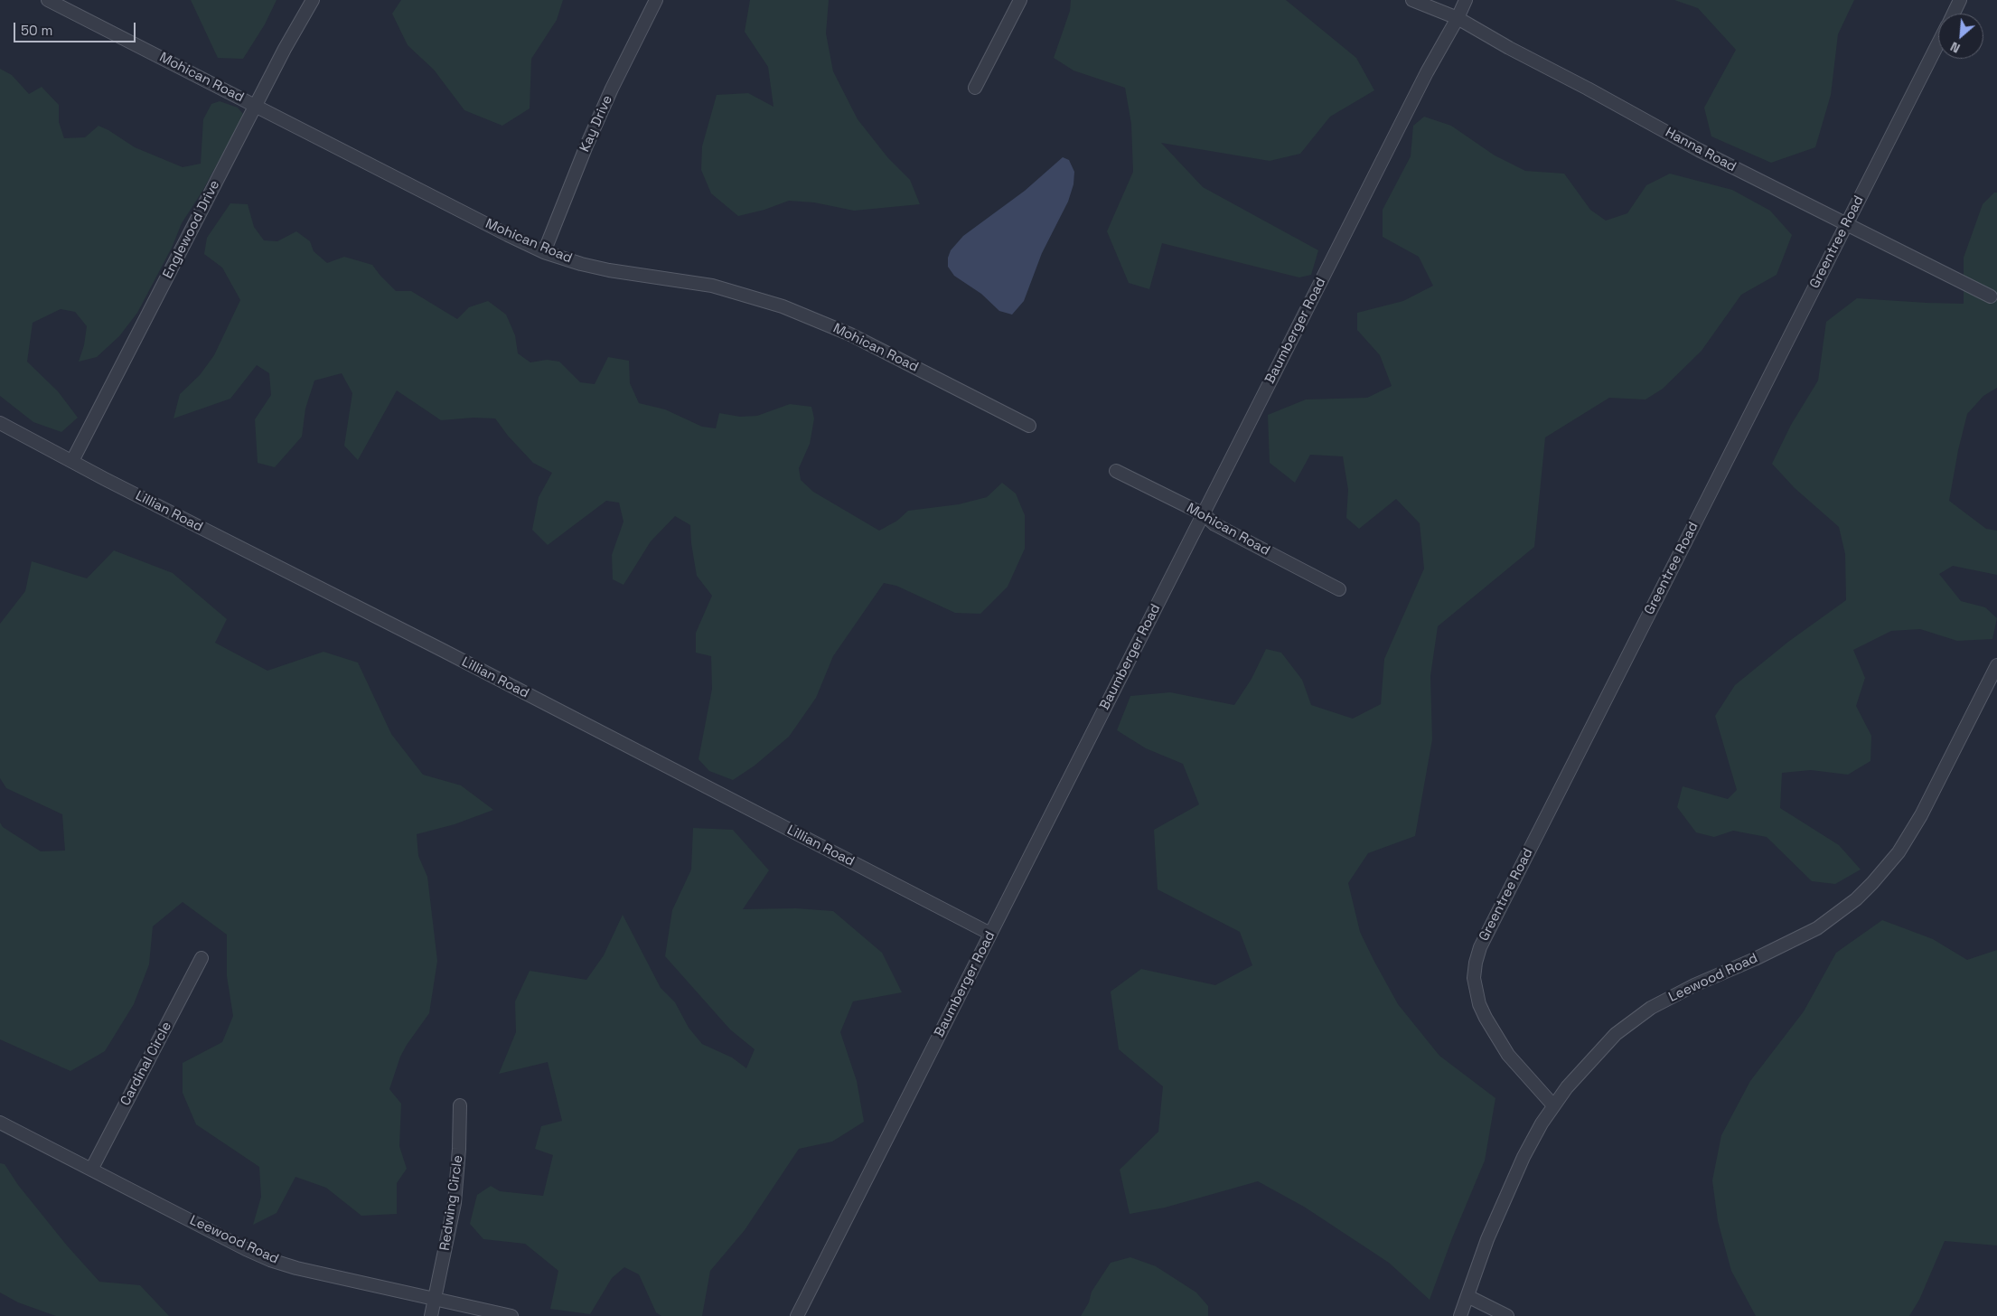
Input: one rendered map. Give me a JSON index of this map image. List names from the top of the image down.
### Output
{
  "streets": {
    "street": [
      "Mohican Road",
      "Kay Drive",
      "Hanna Road",
      "Englewood Drive",
      "Greentree Road",
      "Baumberger Road",
      "Lillian Road",
      "Leewood Road",
      "Cardinal Circle",
      "Redwing Circle"
    ]
  },
  "crossings": [
    ["Mohican Road", "Kay Drive"],
    ["Mohican Road", "Englewood Drive"],
    ["Mohican Road", "Baumberger Road"],
    ["Hanna Road", "Greentree Road"],
    ["Hanna Road", "Baumberger Road"],
    ["Englewood Drive", "Lillian Road"],
    ["Greentree Road", "Leewood Road"],
    ["Baumberger Road", "Lillian Road"],
    ["Leewood Road", "Cardinal Circle"],
    ["Leewood Road", "Redwing Circle"]
  ],
  "scale_bar": "50 m",
  "north": "bottom left"
}
